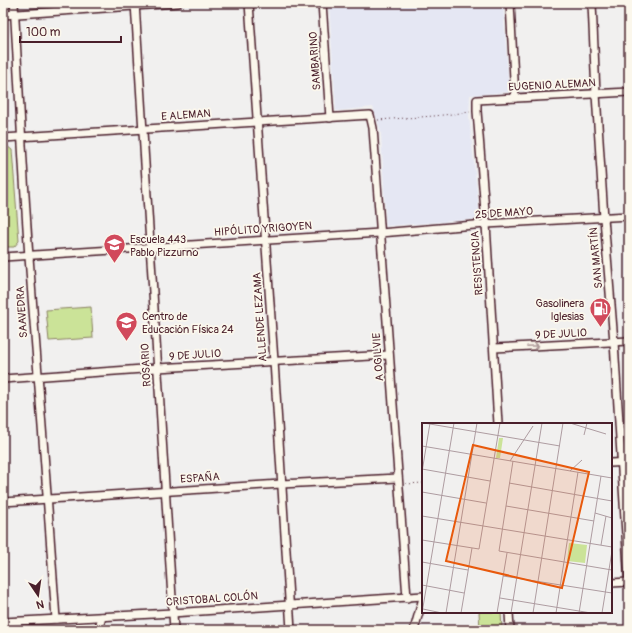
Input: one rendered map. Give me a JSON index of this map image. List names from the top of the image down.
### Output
{
  "streets": {
    "street": [
      "SAMBARINO",
      "EUGENIO ALEMAN",
      "E ALEMAN",
      "25 DE MAYO",
      "HIPÓLITO YRIGOYEN",
      "SAN MARTÍN",
      "RESISTENCIA",
      "SAAVEDRA",
      "ALLENDE LEZAMA",
      "9 DE JULIO",
      "A OGILVIE",
      "ROSARIO",
      "ESPAÑA",
      "CRISTOBAL COLÓN"
    ]
  },
  "crossings": [
    ["SAMBARINO", "E ALEMAN"],
    ["EUGENIO ALEMAN", "SAN MARTÍN"],
    ["EUGENIO ALEMAN", "RESISTENCIA"],
    ["E ALEMAN", "SAAVEDRA"],
    ["E ALEMAN", "ALLENDE LEZAMA"],
    ["E ALEMAN", "A OGILVIE"],
    ["E ALEMAN", "ROSARIO"],
    ["25 DE MAYO", "HIPÓLITO YRIGOYEN"],
    ["25 DE MAYO", "SAN MARTÍN"],
    ["25 DE MAYO", "RESISTENCIA"],
    ["25 DE MAYO", "A OGILVIE"],
    ["HIPÓLITO YRIGOYEN", "SAAVEDRA"],
    ["HIPÓLITO YRIGOYEN", "ALLENDE LEZAMA"],
    ["HIPÓLITO YRIGOYEN", "A OGILVIE"],
    ["HIPÓLITO YRIGOYEN", "ROSARIO"],
    ["SAN MARTÍN", "9 DE JULIO"],
    ["RESISTENCIA", "9 DE JULIO"],
    ["SAAVEDRA", "9 DE JULIO"],
    ["SAAVEDRA", "ESPAÑA"],
    ["SAAVEDRA", "CRISTOBAL COLÓN"],
    ["ALLENDE LEZAMA", "9 DE JULIO"],
    ["ALLENDE LEZAMA", "ESPAÑA"],
    ["ALLENDE LEZAMA", "CRISTOBAL COLÓN"],
    ["9 DE JULIO", "A OGILVIE"],
    ["9 DE JULIO", "ROSARIO"],
    ["A OGILVIE", "ESPAÑA"],
    ["A OGILVIE", "CRISTOBAL COLÓN"],
    ["ROSARIO", "ESPAÑA"],
    ["ROSARIO", "CRISTOBAL COLÓN"]
  ],
  "places": {
    "school or university": ["Escuela 443 Pablo Pizzurno", "Centro de Educación Física 24"],
    "fuel station": ["Gasolinera Iglesias"]
  },
  "scale_bar": "100 m",
  "north": "bottom"
}
